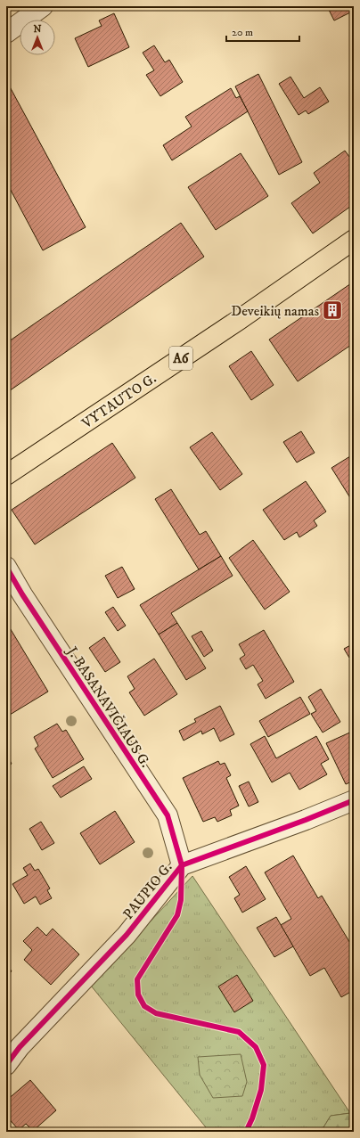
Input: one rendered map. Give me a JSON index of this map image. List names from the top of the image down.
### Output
{
  "streets": {
    "main road": ["A6", "VYTAUTO G."],
    "street": ["J. BASANAVIČIAUS G.", "PAUPIO G."]
  },
  "crossings": [
    ["J. BASANAVIČIAUS G.", "PAUPIO G."]
  ],
  "places": {
    "building": ["Deveikių namas"]
  },
  "scale_bar": "20 m",
  "north": "top"
}
